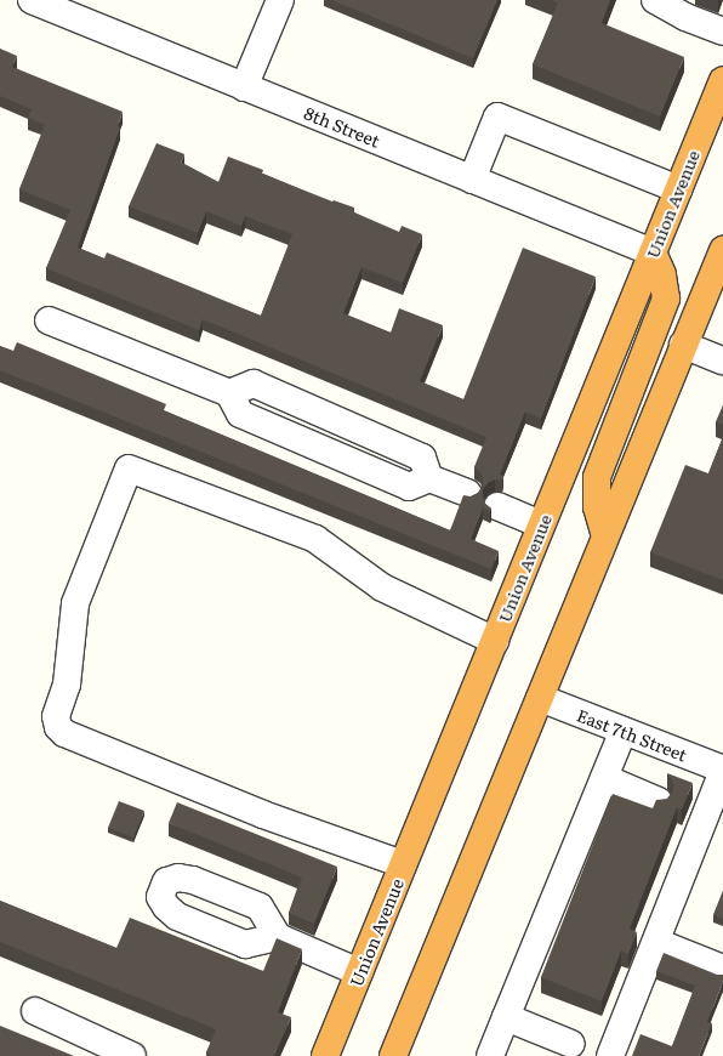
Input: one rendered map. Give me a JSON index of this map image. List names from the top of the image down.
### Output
{
  "streets": {
    "highway": ["Union Avenue"],
    "street": ["8th Street", "East 7th Street"]
  },
  "crossings": [
    ["8th Street", "Union Avenue"]
  ]
}
